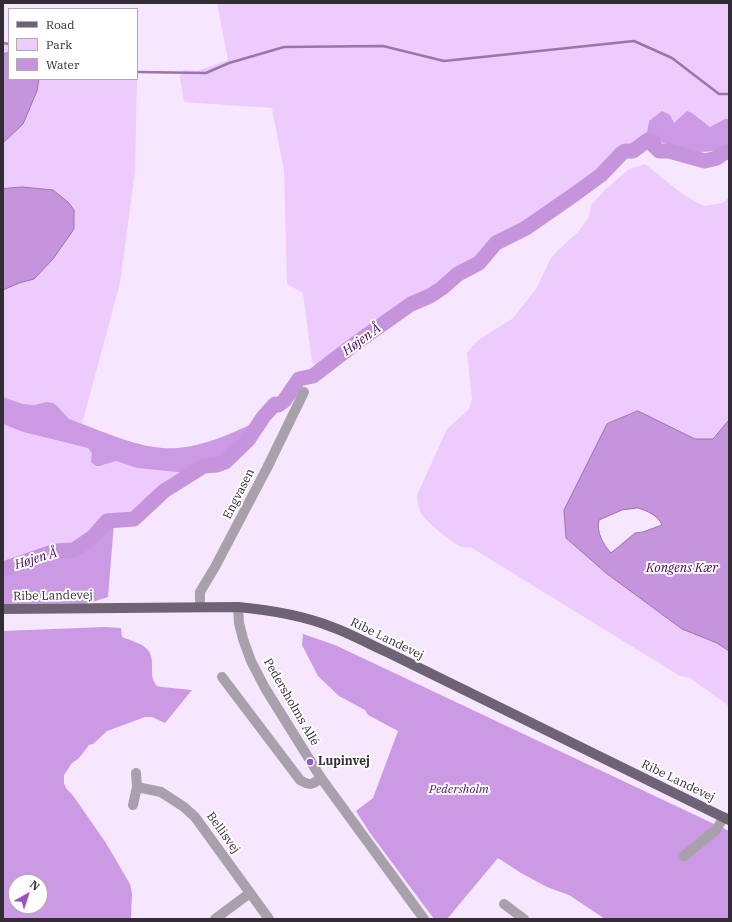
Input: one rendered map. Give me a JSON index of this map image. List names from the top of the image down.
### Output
{
  "streets": {
    "main road": ["Ribe Landevej"],
    "street": ["Engvasen", "Pedersholms Allé", "Bellisvej"]
  },
  "crossings": [
    ["Engvasen", "Ribe Landevej"],
    ["Ribe Landevej", "Pedersholms Allé"]
  ],
  "water": ["Højen Å", "Kongens Kær"],
  "parks": ["Pedersholm"],
  "places": ["Lupinvej"],
  "legend": ["Road", "Park", "Water"],
  "north": "top right"
}
